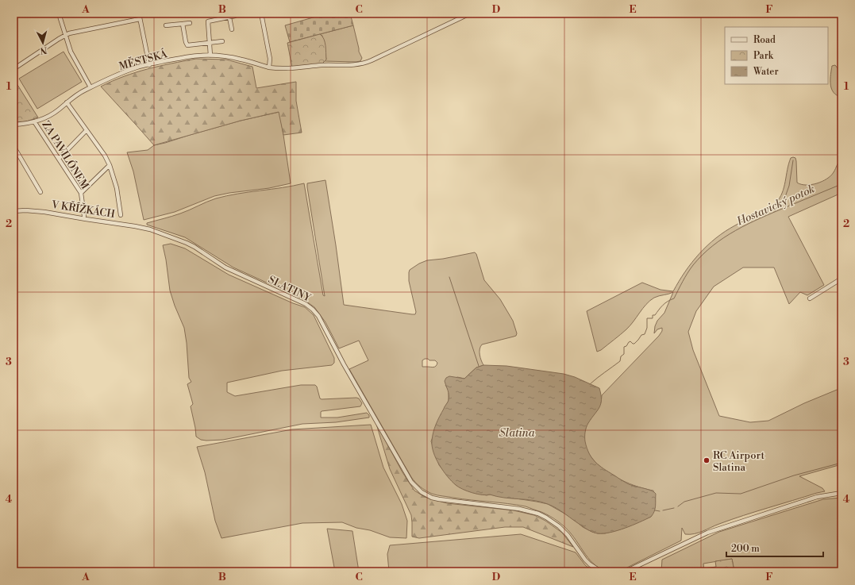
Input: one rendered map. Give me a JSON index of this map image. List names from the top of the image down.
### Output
{
  "streets": {
    "street": [
      "MĚSTSKÁ",
      "ZA PAVILÓNEM",
      "V KŘÍŽKÁCH",
      "SLATINY"
    ]
  },
  "crossings": [
    ["MĚSTSKÁ", "ZA PAVILÓNEM"],
    ["V KŘÍŽKÁCH", "SLATINY"]
  ],
  "water": ["Hostavický potok", "Slatina"],
  "places": ["RC Airport Slatina"],
  "legend": ["Road", "Park", "Water"],
  "scale_bar": "200 m",
  "north": "bottom",
  "grid": {
    "columns": [
      "A",
      "B",
      "C",
      "D",
      "E",
      "F"
    ],
    "rows": [
      "1",
      "2",
      "3",
      "4"
    ]
  }
}
